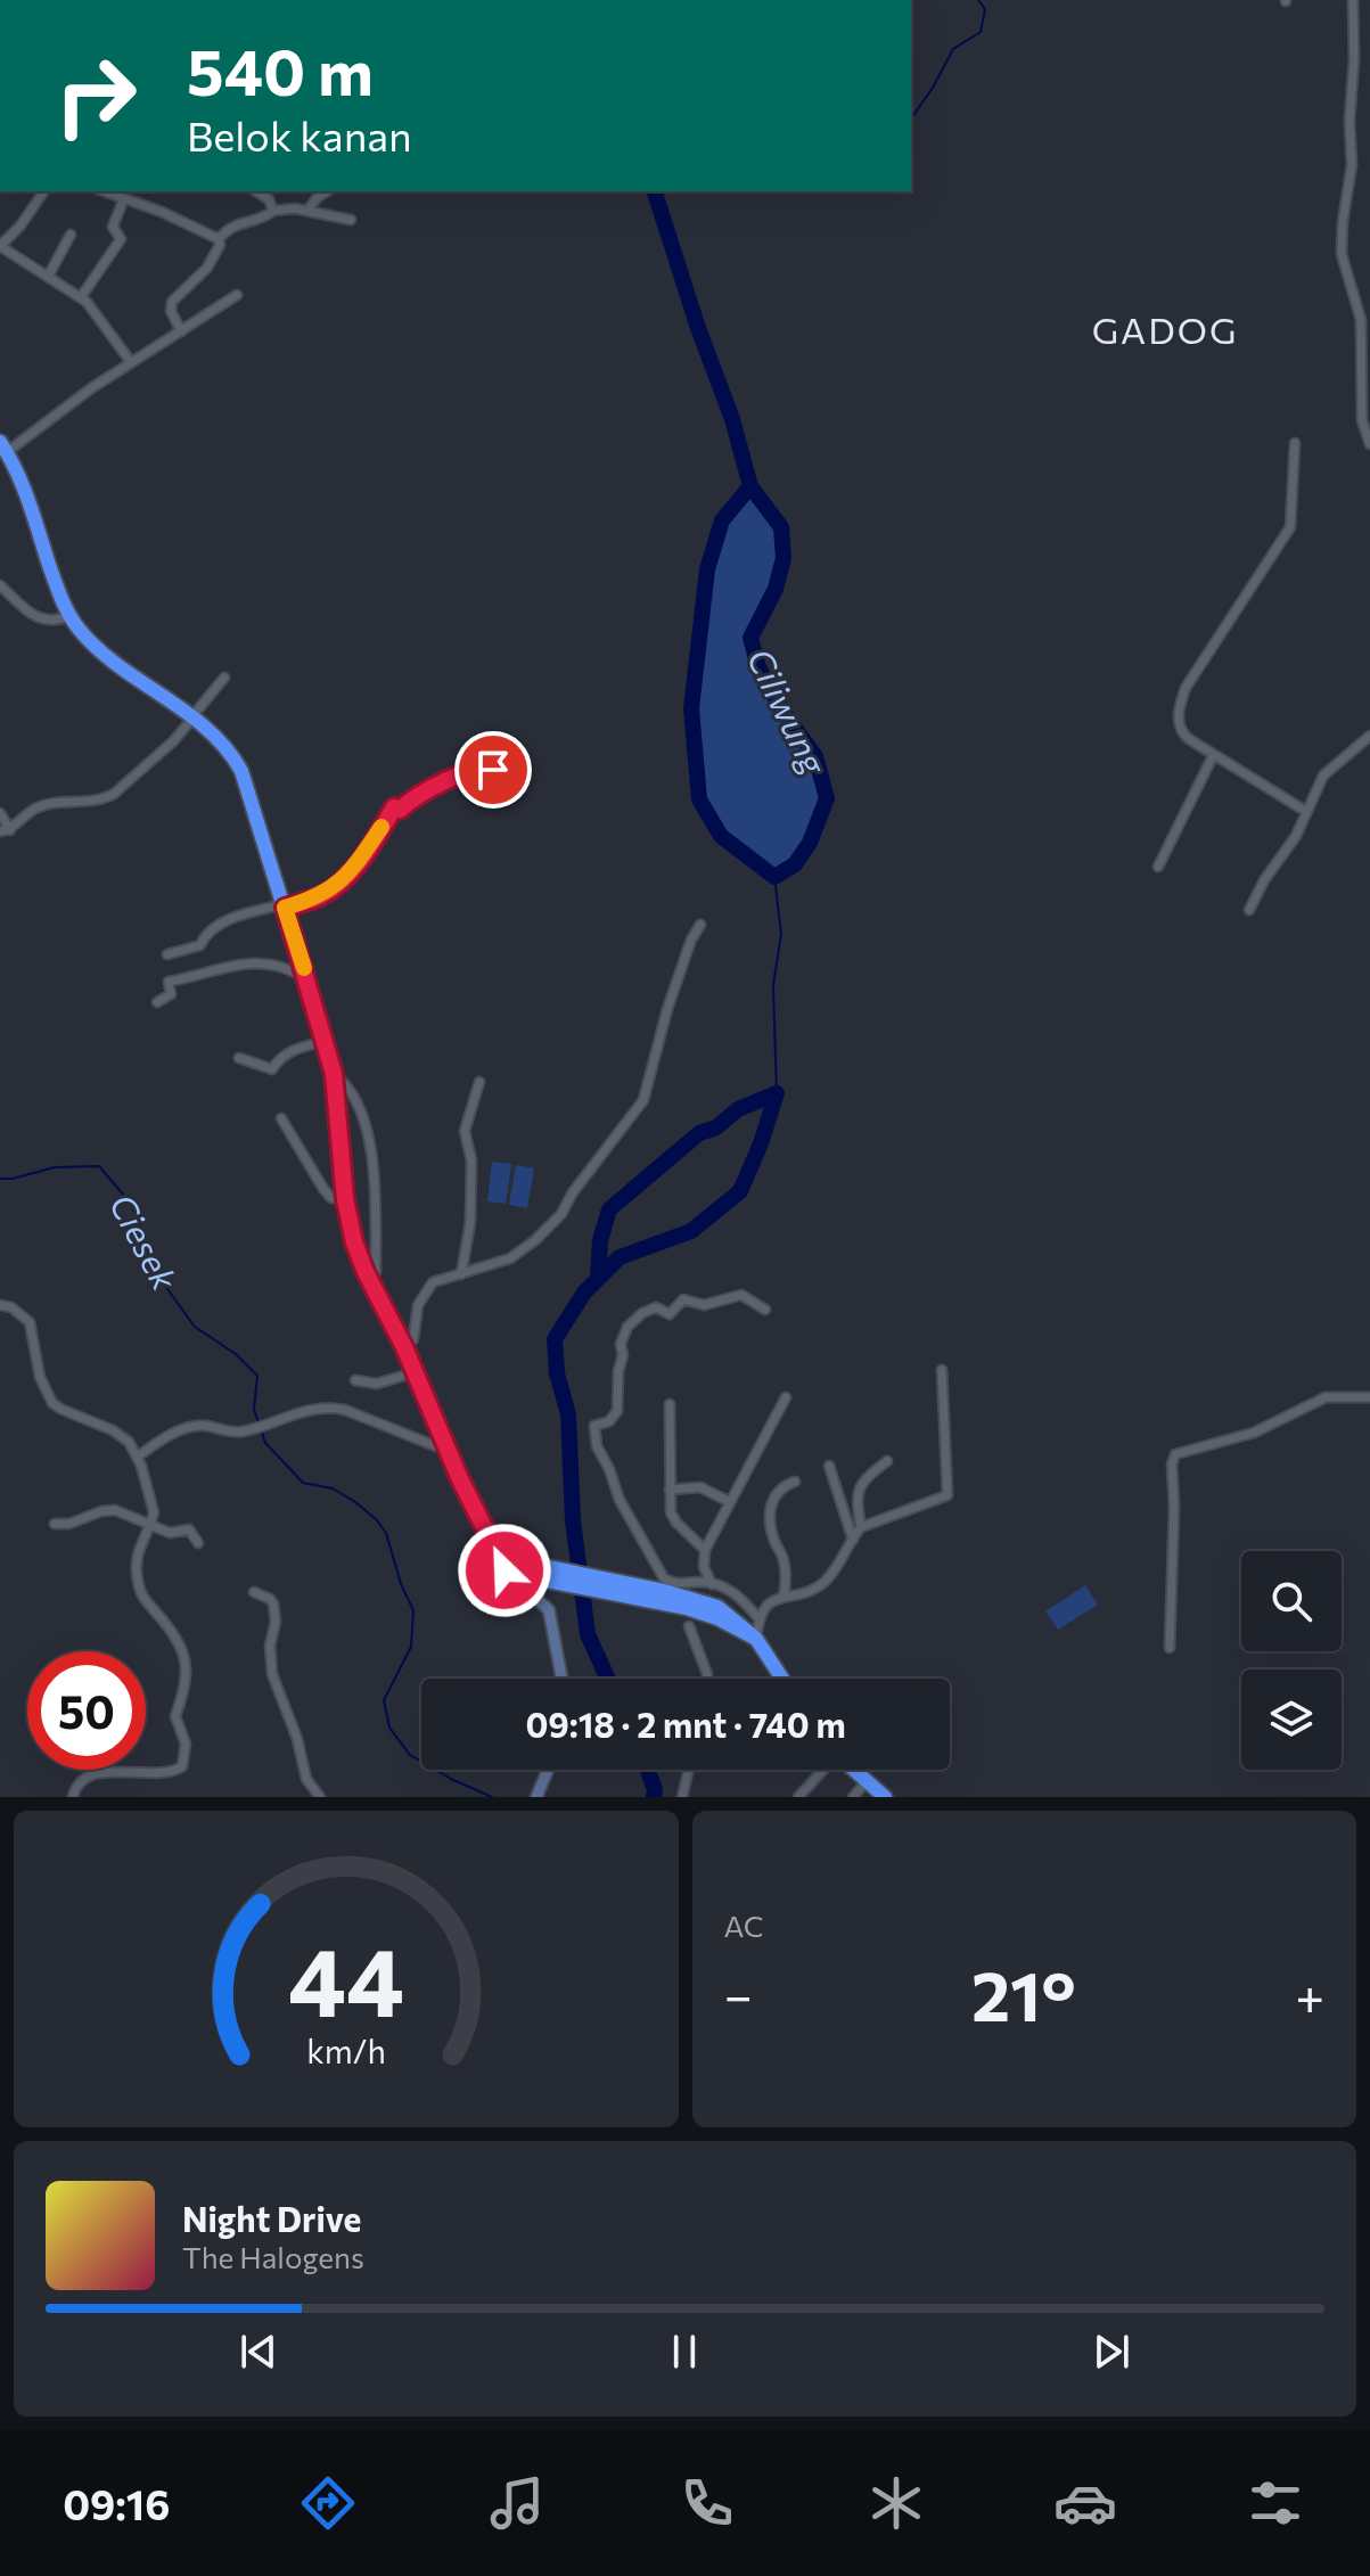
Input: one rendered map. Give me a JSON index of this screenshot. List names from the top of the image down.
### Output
{
  "districts": ["GADOG"],
  "water": ["Ciliwung", "Ciesek"],
  "page": {
    "turn": ["540 m", "Belok kanan"],
    "limit": "50",
    "trip": "09:18 · 2 mnt · 740 m",
    "tile": "AC",
    "heat": ["−", "21°", "+"],
    "song": ["Night Drive", "The Halogens"],
    "tabs": "09:16",
    "gauge": ["44", "km/h"]
  }
}
